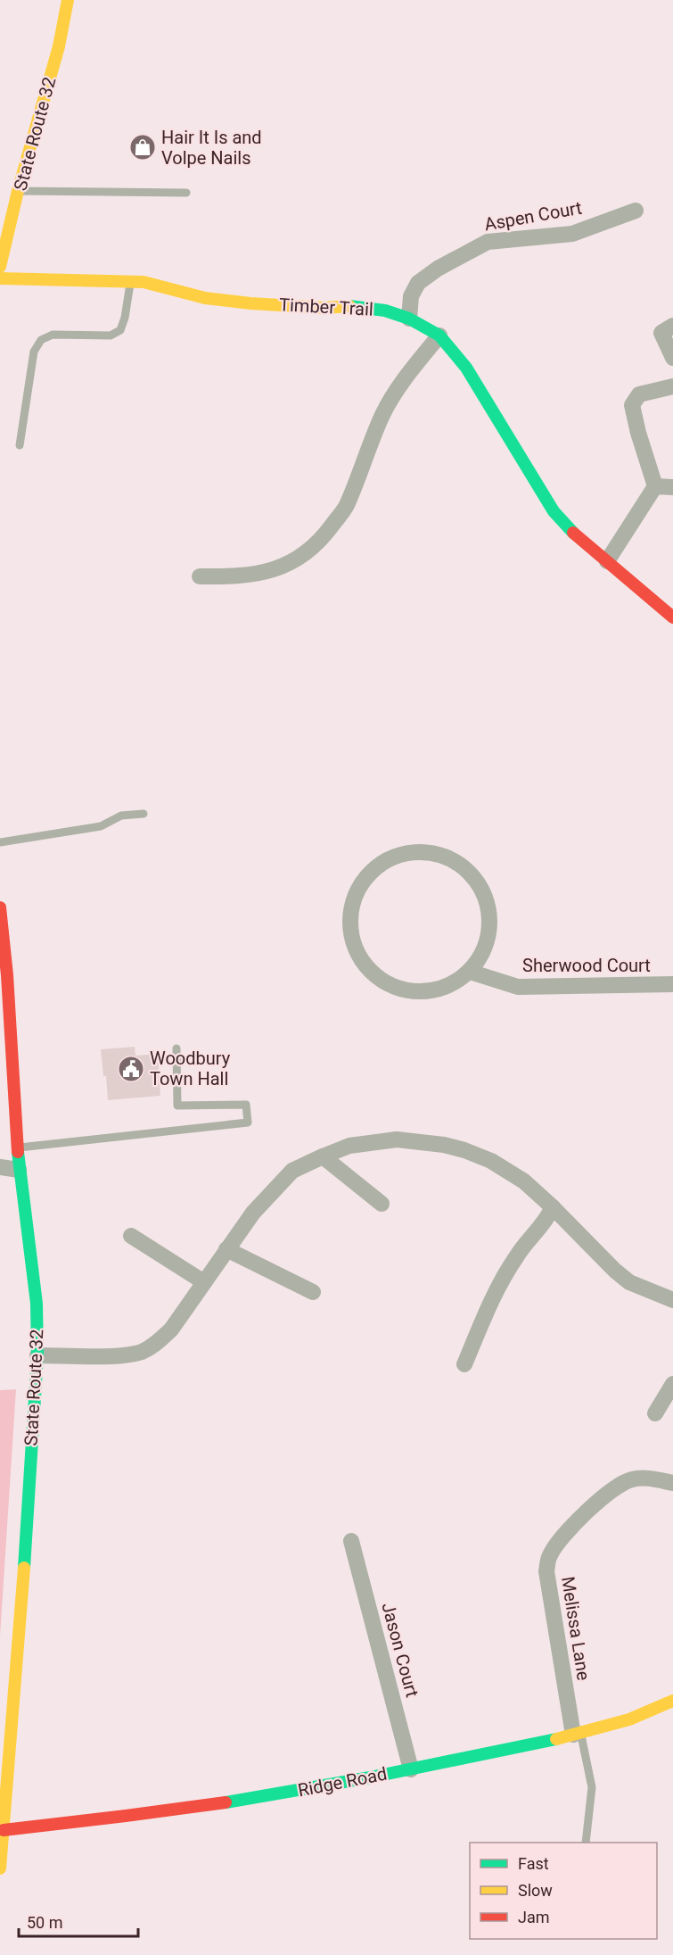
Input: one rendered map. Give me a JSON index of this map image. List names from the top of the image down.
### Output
{
  "streets": {
    "street": [
      "State Route 32",
      "Aspen Court",
      "Timber Trail",
      "Sherwood Court",
      "Melissa Lane",
      "Jason Court",
      "Ridge Road"
    ]
  },
  "crossings": [
    ["State Route 32", "Ridge Road"],
    ["Aspen Court", "Timber Trail"],
    ["Melissa Lane", "Ridge Road"],
    ["Jason Court", "Ridge Road"]
  ],
  "places": {
    "shop": ["Hair It Is and Volpe Nails"],
    "public building": ["Woodbury Town Hall"]
  },
  "legend": ["Fast", "Slow", "Jam"],
  "scale_bar": "50 m"
}
